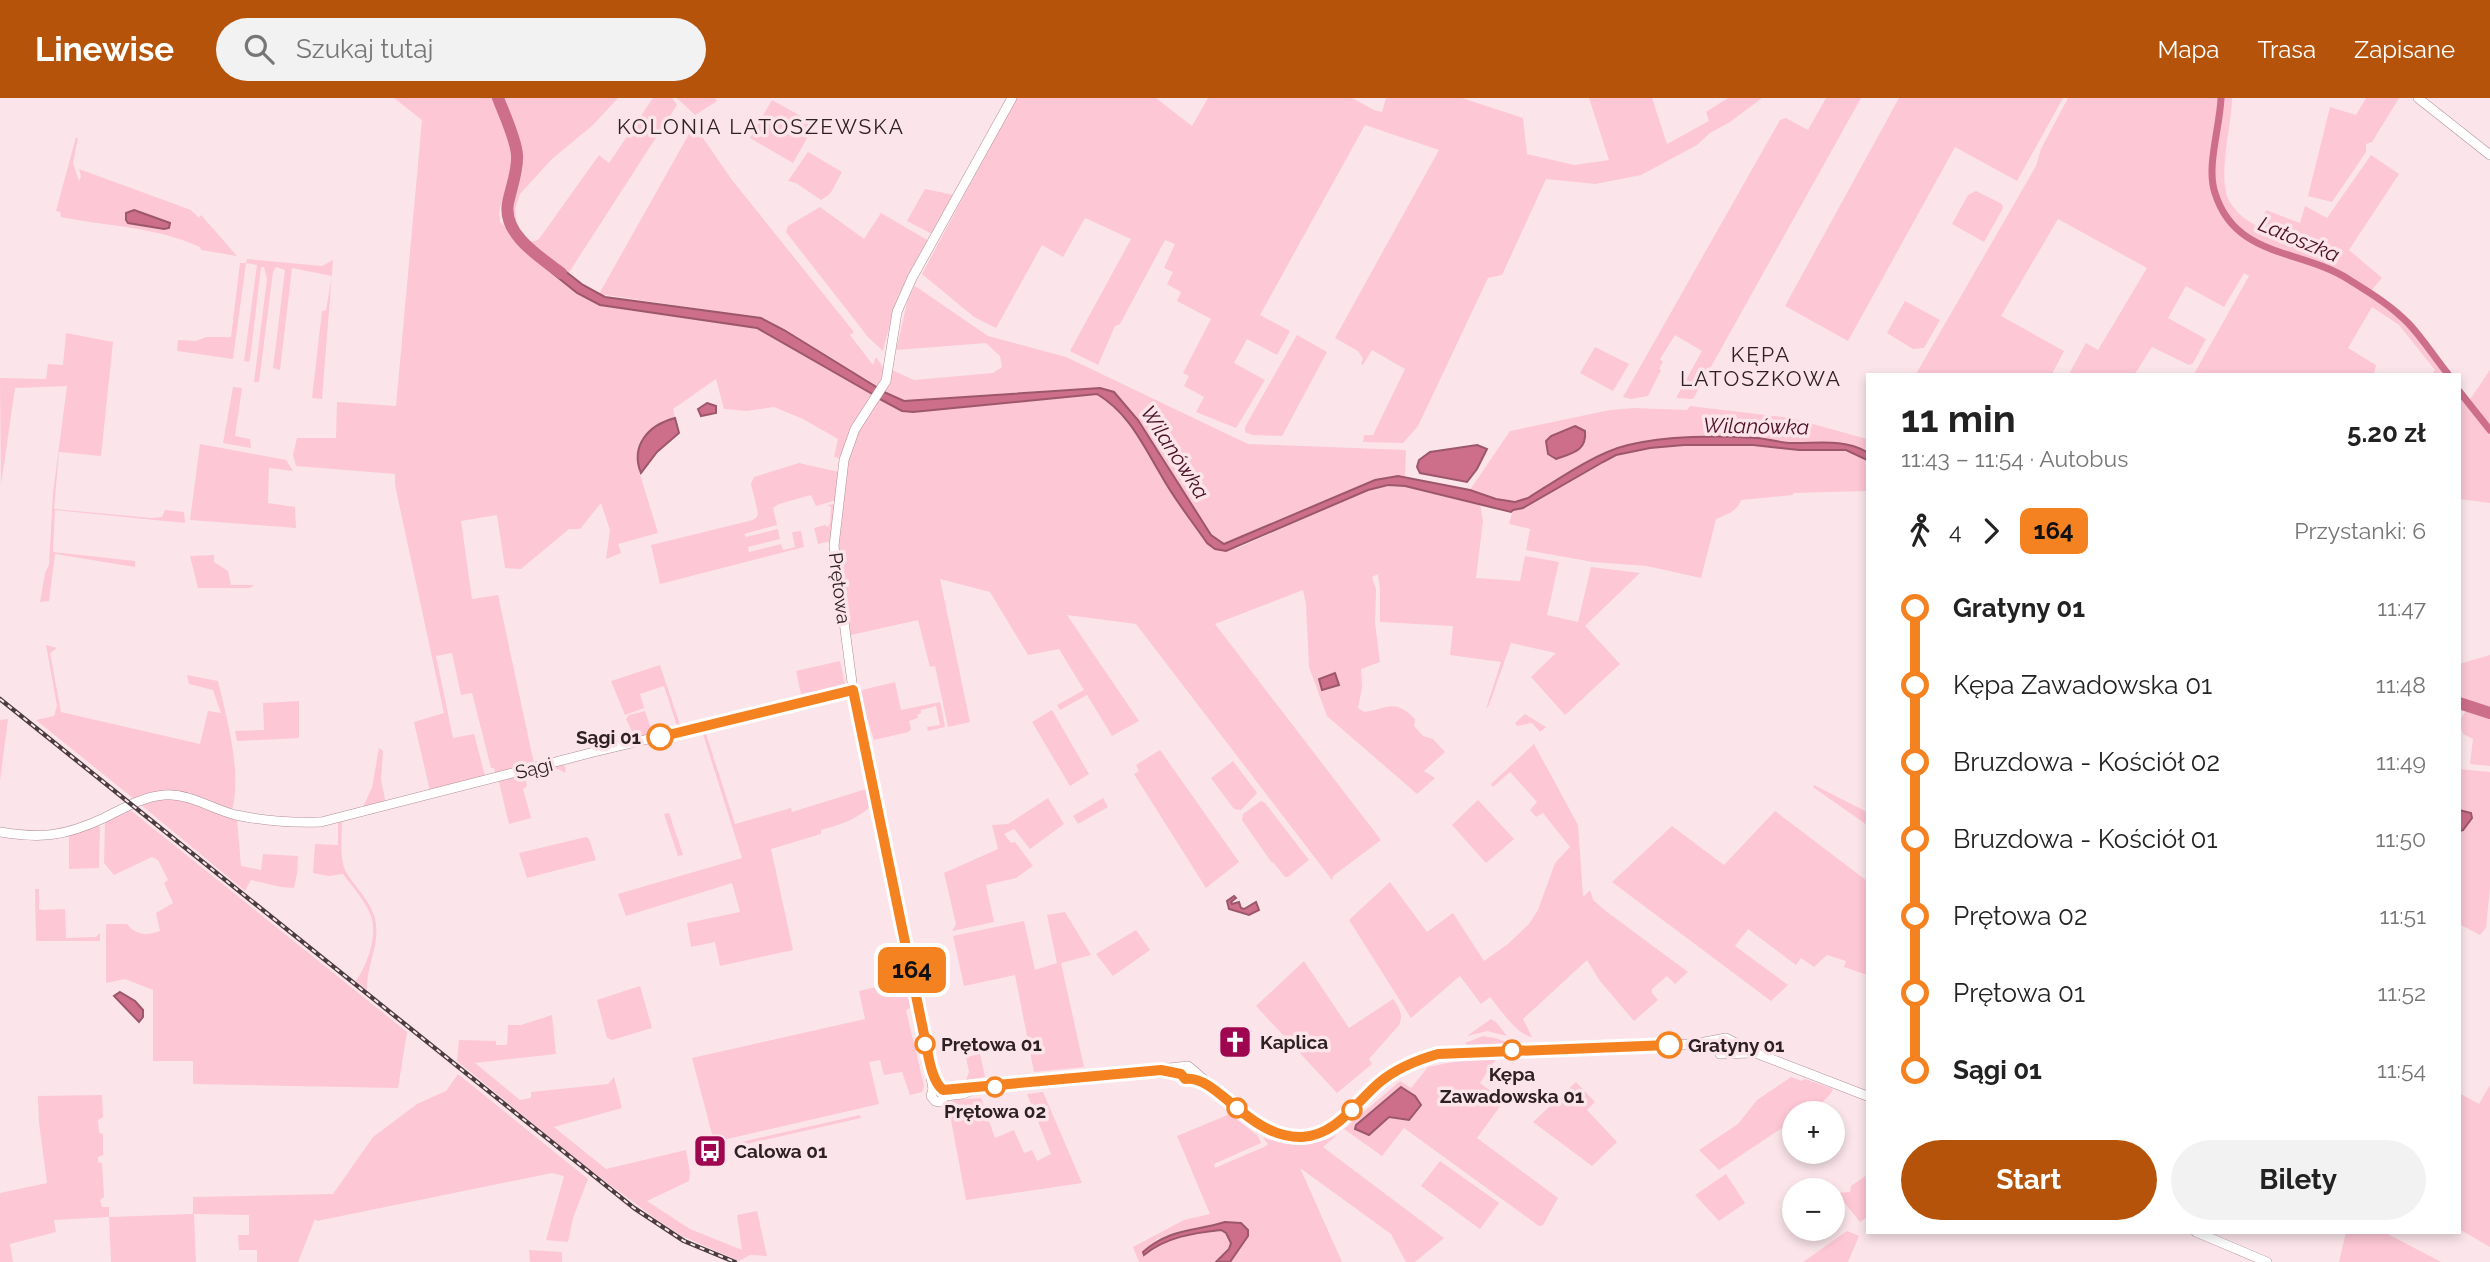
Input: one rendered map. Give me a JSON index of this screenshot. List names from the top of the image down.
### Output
{
  "streets": {
    "street": ["Prętowa", "Sągi"]
  },
  "crossings": [
    ["Prętowa", "Sągi"]
  ],
  "districts": ["KOLONIA LATOSZEWSKA", "KĘPA LATOSZKOWA"],
  "water": ["Latoszka", "Wilanówka"],
  "places": {
    "other": [
      "Sągi 01",
      "Prętowa 01",
      "Gratyny 01",
      "Kępa Zawadowska 01",
      "Prętowa 02"
    ],
    "church": ["Kaplica"],
    "bus stop": ["Calowa 01"]
  },
  "lines": ["bus line 164"],
  "page": {
    "header": "Linewise",
    "search": "Szukaj tutaj",
    "nav": ["Mapa", "Trasa", "Zapisane"],
    "on_map": "164",
    "heading": ["11 min", "11:43 – 11:54 · Autobus", "5.20 zł"],
    "legs": ["4", "164", "Przystanki: 6"],
    "list": [
      {
        "name": "Gratyny 01",
        "value": "11:47"
      },
      {
        "name": "Kępa Zawadowska 01",
        "value": "11:48"
      },
      {
        "name": "Bruzdowa - Kościół 02",
        "value": "11:49"
      },
      {
        "name": "Bruzdowa - Kościół 01",
        "value": "11:50"
      },
      {
        "name": "Prętowa 02",
        "value": "11:51"
      },
      {
        "name": "Prętowa 01",
        "value": "11:52"
      },
      {
        "name": "Sągi 01",
        "value": "11:54"
      }
    ],
    "map_buttons": ["+", "−"],
    "buttons": ["Start", "Bilety"]
  }
}
